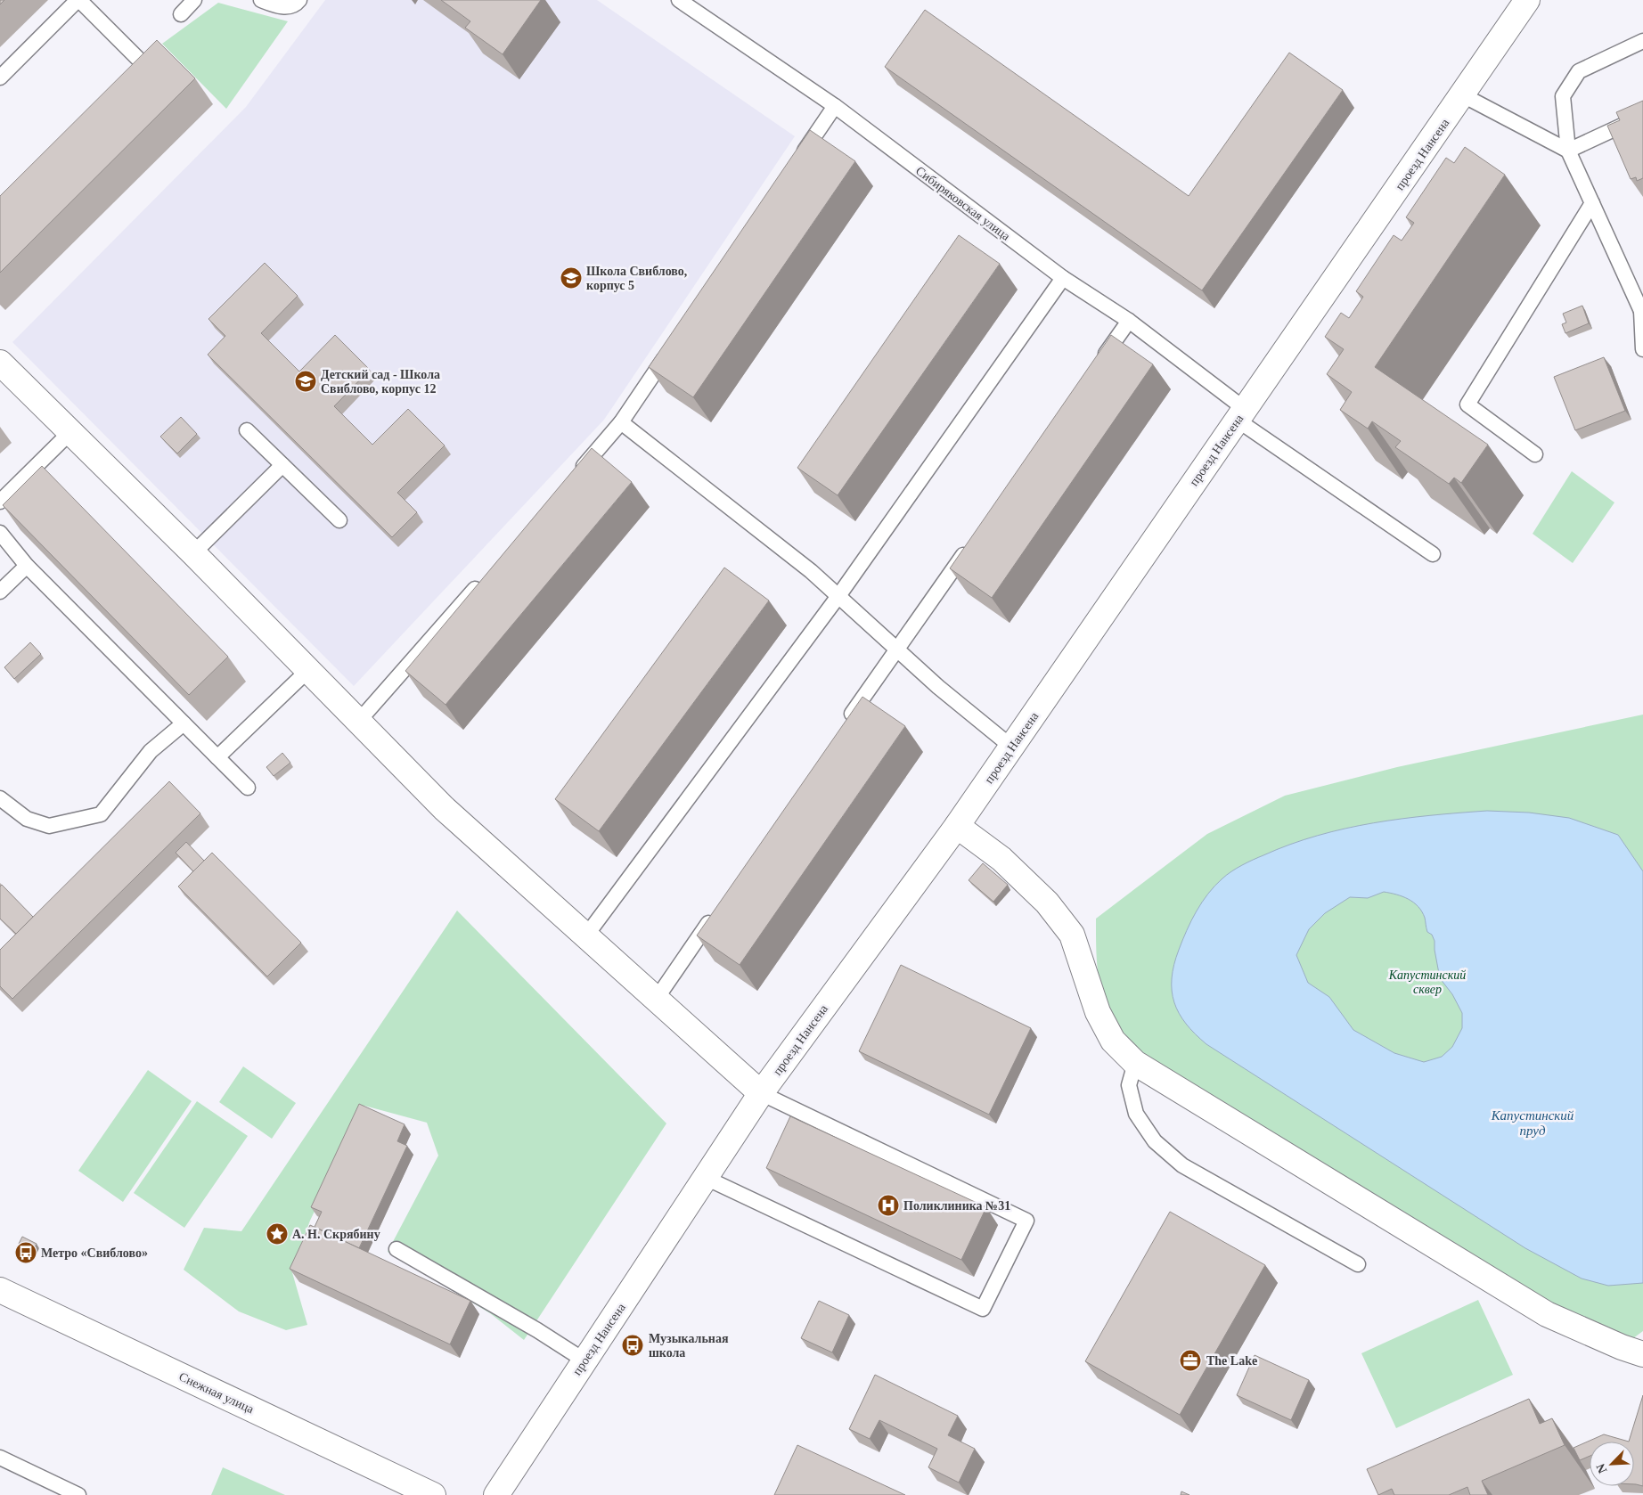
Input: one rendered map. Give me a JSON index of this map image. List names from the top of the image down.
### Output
{
  "streets": {
    "street": ["проезд Нансена", "Снежная улица"],
    "lane": ["Сибиряковская улица"]
  },
  "crossings": [
    ["проезд Нансена", "Сибиряковская улица"]
  ],
  "water": ["Капустинский пруд"],
  "parks": ["Капустинский сквер"],
  "places": {
    "school or university": ["Школа Свиблово, корпус 5", "Детский сад - Школа Свиблово, корпус 12"],
    "hospital": ["Поликлиника №31"],
    "place": ["А. Н. Скрябину"],
    "bus stop": ["Метро «Свиблово»", "Музыкальная школа"],
    "office": ["The Lake"]
  },
  "north": "bottom left"
}
